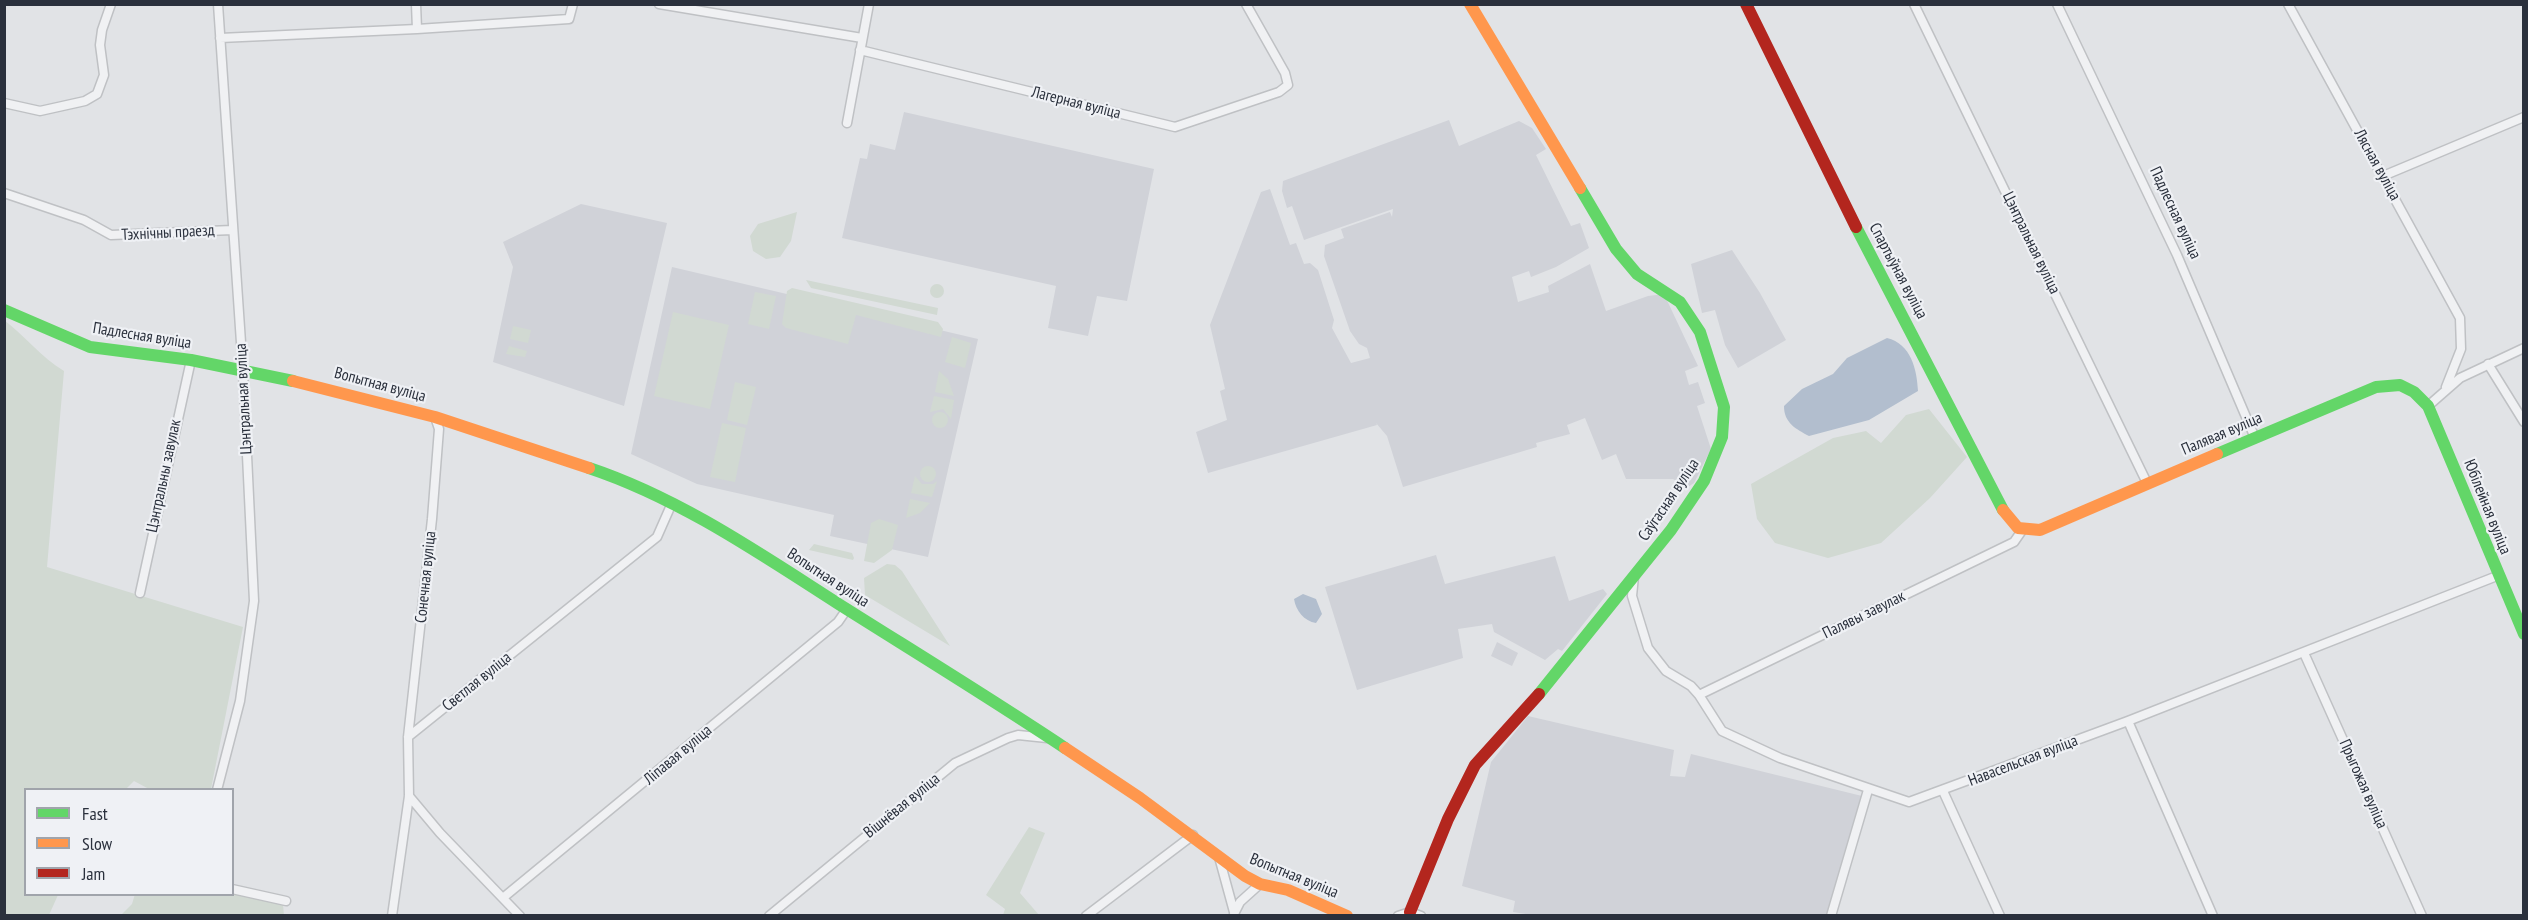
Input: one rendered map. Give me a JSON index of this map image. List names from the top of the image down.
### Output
{
  "streets": {
    "street": [
      "Лагерная вуліца",
      "Лясная вуліца",
      "Падлесная вуліца",
      "Тэхнічны праезд",
      "Цэнтральная вуліца",
      "Спартыўная вуліца",
      "Вопытная вуліца",
      "Палявая вуліца",
      "Цэнтральны завулак",
      "Саўгасная вуліца",
      "Юбілейная вуліца",
      "Сонечная вуліца",
      "Палявы завулак",
      "Светлая вуліца",
      "Ліпавая вуліца",
      "Навасельская вуліца",
      "Прыгожая вуліца",
      "Вішнёвая вуліца"
    ]
  },
  "crossings": [
    ["Падлесная вуліца", "Цэнтральная вуліца"],
    ["Падлесная вуліца", "Вопытная вуліца"],
    ["Падлесная вуліца", "Палявая вуліца"],
    ["Падлесная вуліца", "Цэнтральны завулак"],
    ["Тэхнічны праезд", "Цэнтральная вуліца"],
    ["Цэнтральная вуліца", "Вопытная вуліца"],
    ["Цэнтральная вуліца", "Палявая вуліца"],
    ["Спартыўная вуліца", "Палявая вуліца"],
    ["Спартыўная вуліца", "Палявы завулак"],
    ["Вопытная вуліца", "Сонечная вуліца"],
    ["Вопытная вуліца", "Светлая вуліца"],
    ["Вопытная вуліца", "Ліпавая вуліца"],
    ["Вопытная вуліца", "Вішнёвая вуліца"],
    ["Палявая вуліца", "Юбілейная вуліца"],
    ["Палявая вуліца", "Палявы завулак"],
    ["Саўгасная вуліца", "Навасельская вуліца"],
    ["Юбілейная вуліца", "Навасельская вуліца"],
    ["Сонечная вуліца", "Светлая вуліца"],
    ["Палявы завулак", "Навасельская вуліца"],
    ["Навасельская вуліца", "Прыгожая вуліца"]
  ],
  "legend": ["Fast", "Slow", "Jam"]
}
